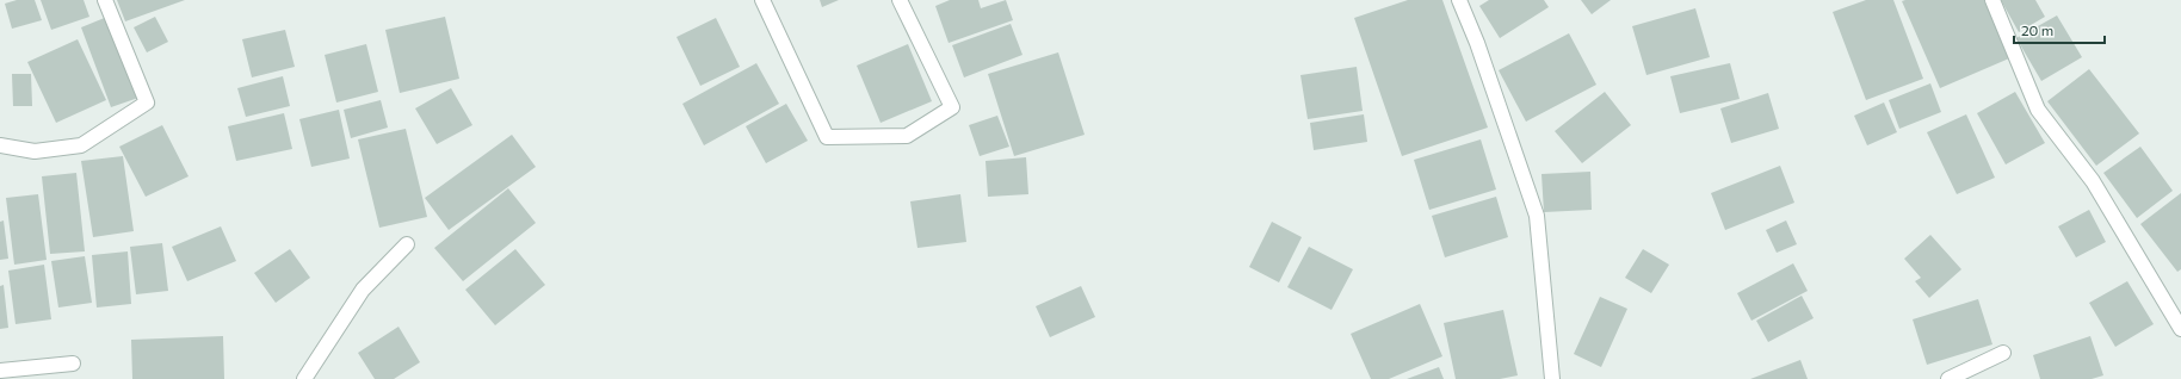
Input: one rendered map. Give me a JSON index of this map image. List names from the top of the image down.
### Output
{
  "scale_bar": "20 m"
}
